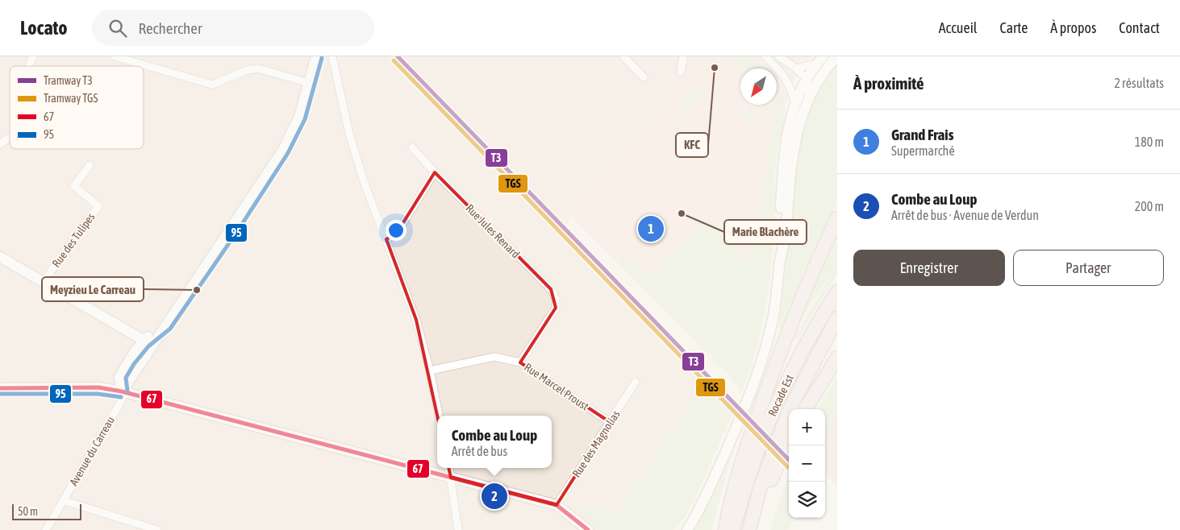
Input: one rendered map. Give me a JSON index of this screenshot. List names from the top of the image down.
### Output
{
  "streets": {
    "highway": ["Rocade Est"],
    "main road": ["Avenue du Carreau"],
    "street": [
      "Rue Jules Renard",
      "Rue des Tulipes",
      "Rue Marcel Proust",
      "Rue des Magnolias"
    ]
  },
  "crossings": [
    ["Rue Jules Renard", "Rue Marcel Proust"],
    ["Rue Marcel Proust", "Rue des Magnolias"]
  ],
  "places": ["KFC", "Marie Blachère", "Meyzieu Le Carreau"],
  "lines": [
    "tram line T3",
    "transit line 95",
    "tram line TGS",
    "transit line 67"
  ],
  "legend": [
    "Tramway T3",
    "Tramway TGS",
    "67",
    "95"
  ],
  "scale_bar": "50 m",
  "north": "bottom left",
  "page": {
    "header": "Locato",
    "search": "Rechercher",
    "nav": [
      "Accueil",
      "Carte",
      "À propos",
      "Contact"
    ],
    "heading": ["À proximité", "2 résultats"],
    "list": [
      {
        "mark": "1",
        "name": "Grand Frais",
        "note": "Supermarché",
        "value": "180 m"
      },
      {
        "mark": "2",
        "name": "Combe au Loup",
        "note": "Arrêt de bus · Avenue de Verdun",
        "value": "200 m"
      }
    ],
    "pins": ["1", "2"],
    "buttons": ["Enregistrer", "Partager"],
    "map_buttons": ["+", "−"],
    "popup": ["Combe au Loup", "Arrêt de bus"],
    "scale": "50 m"
  }
}
